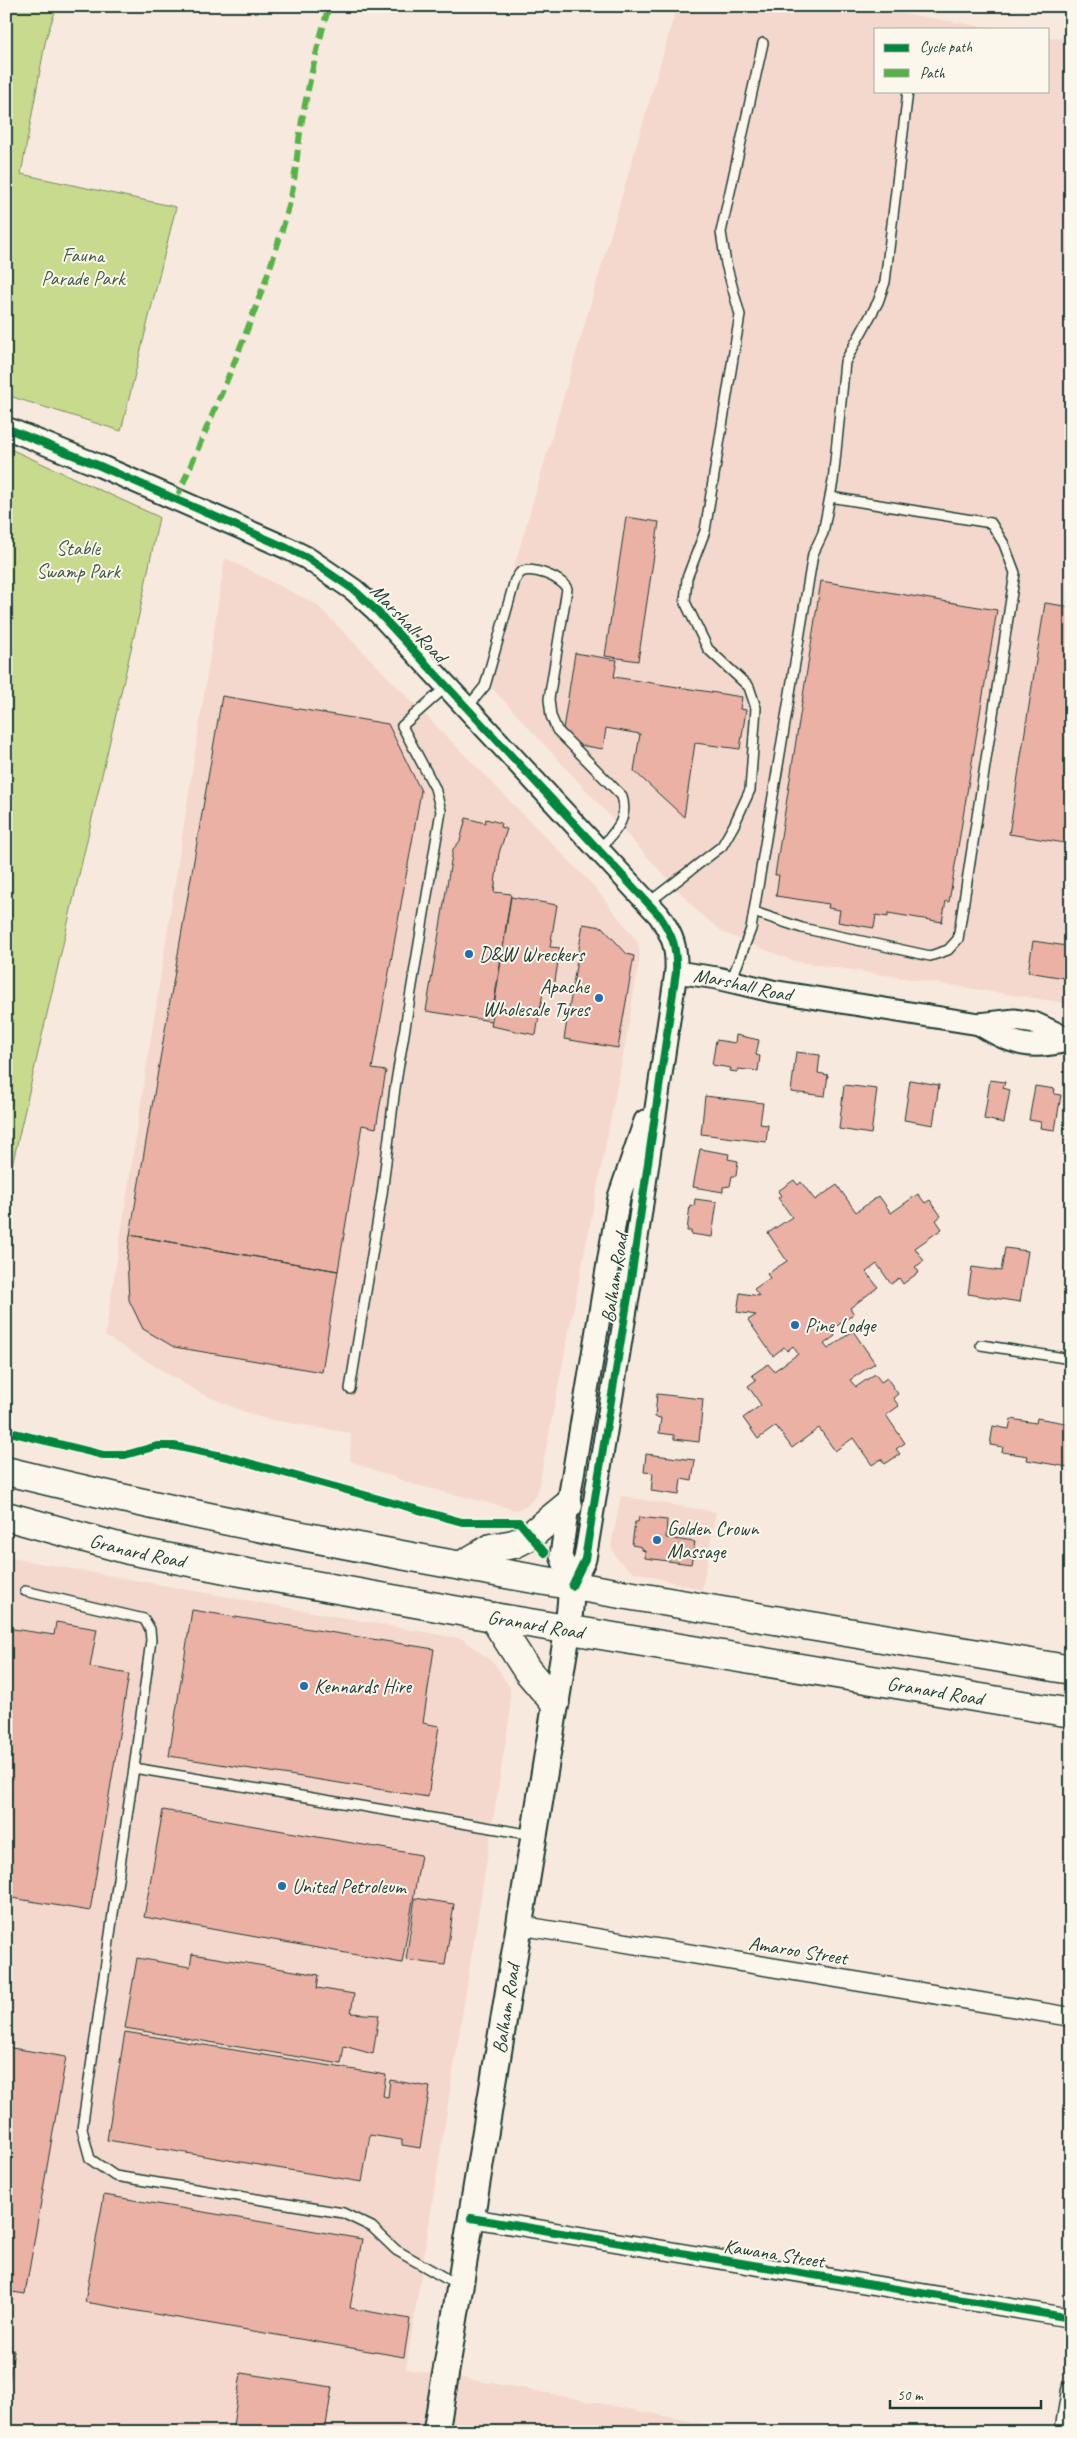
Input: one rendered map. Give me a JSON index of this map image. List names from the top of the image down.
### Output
{
  "streets": {
    "highway": ["Granard Road"],
    "main road": ["Balham Road"],
    "street": ["Marshall Road", "Amaroo Street", "Kawana Street"]
  },
  "crossings": [
    ["Marshall Road", "Balham Road"],
    ["Balham Road", "Granard Road"],
    ["Balham Road", "Amaroo Street"],
    ["Balham Road", "Kawana Street"]
  ],
  "parks": ["Fauna Parade Park", "Stable Swamp Park"],
  "places": [
    "D&W Wreckers",
    "Apache Wholesale Tyres",
    "Pine Lodge",
    "Golden Crown Massage",
    "Kennards Hire",
    "United Petroleum"
  ],
  "legend": ["Cycle path", "Path"],
  "scale_bar": "50 m"
}
